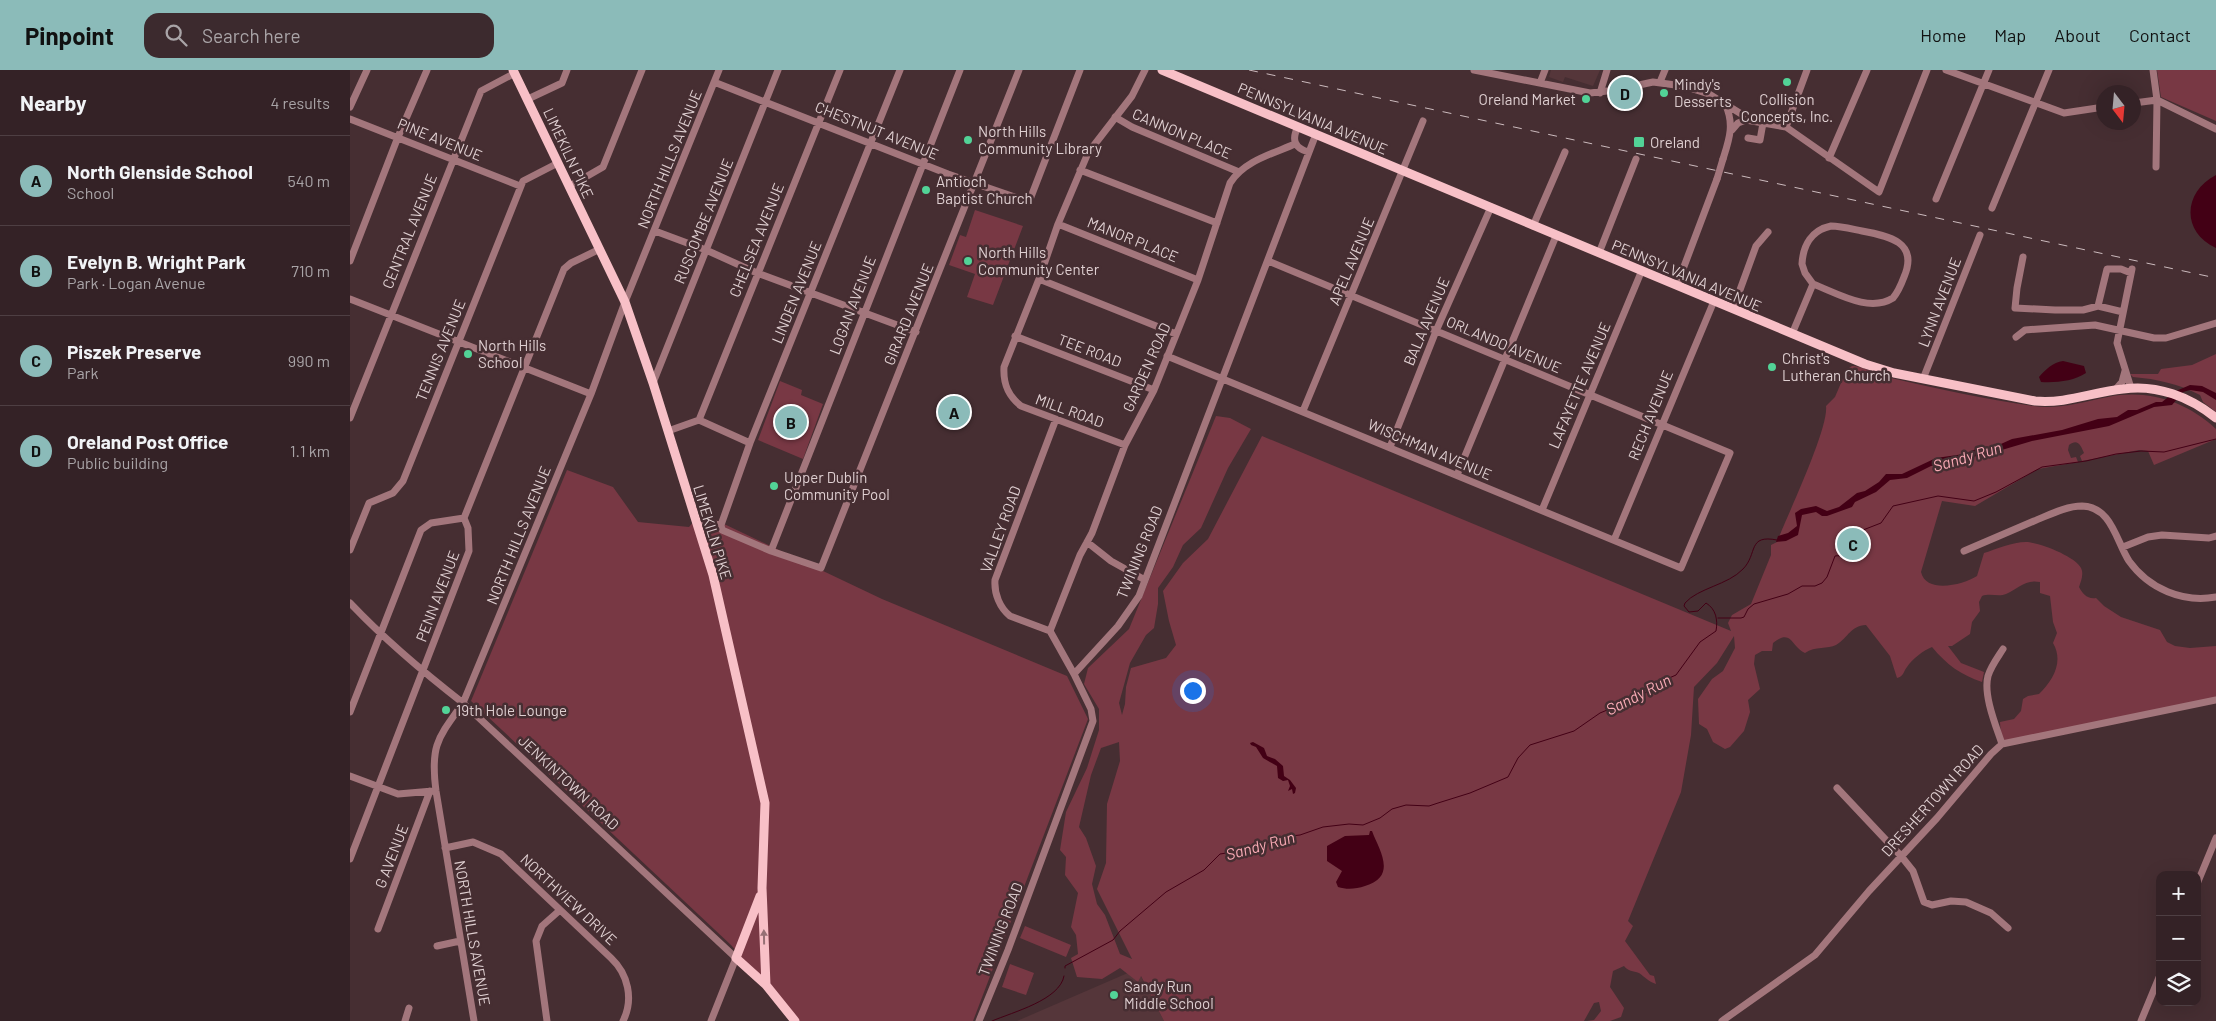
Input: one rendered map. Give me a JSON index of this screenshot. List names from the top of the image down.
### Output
{
  "streets": {
    "main road": ["PENNSYLVANIA AVENUE", "LIMEKILN PIKE", "JENKINTOWN ROAD"],
    "street": [
      "CHESTNUT AVENUE",
      "CANNON PLACE",
      "PINE AVENUE",
      "NORTH HILLS AVENUE",
      "RUSCOMBE AVENUE",
      "CENTRAL AVENUE",
      "MANOR PLACE",
      "CHELSEA AVENUE",
      "APEL AVENUE",
      "LINDEN AVENUE",
      "LYNN AVENUE",
      "LOGAN AVENUE",
      "GIRARD AVENUE",
      "BALA AVENUE",
      "ORLANDO AVENUE",
      "TENNIS AVENUE",
      "TEE ROAD",
      "GARDEN ROAD",
      "LAFAYETTE AVENUE",
      "MILL ROAD",
      "RECH AVENUE",
      "WISCHMAN AVENUE",
      "VALLEY ROAD",
      "TWINING ROAD",
      "PENN AVENUE",
      "DRESHERTOWN ROAD",
      "G AVENUE",
      "NORTHVIEW DRIVE"
    ]
  },
  "crossings": [
    ["PENNSYLVANIA AVENUE", "APEL AVENUE"],
    ["PENNSYLVANIA AVENUE", "LYNN AVENUE"],
    ["PENNSYLVANIA AVENUE", "BALA AVENUE"],
    ["PENNSYLVANIA AVENUE", "LAFAYETTE AVENUE"],
    ["PENNSYLVANIA AVENUE", "RECH AVENUE"],
    ["PENNSYLVANIA AVENUE", "TWINING ROAD"],
    ["CHESTNUT AVENUE", "NORTH HILLS AVENUE"],
    ["CHESTNUT AVENUE", "RUSCOMBE AVENUE"],
    ["CHESTNUT AVENUE", "CHELSEA AVENUE"],
    ["CHESTNUT AVENUE", "LINDEN AVENUE"],
    ["CHESTNUT AVENUE", "LOGAN AVENUE"],
    ["CHESTNUT AVENUE", "GIRARD AVENUE"],
    ["CANNON PLACE", "GARDEN ROAD"],
    ["CANNON PLACE", "MILL ROAD"],
    ["PINE AVENUE", "CENTRAL AVENUE"],
    ["PINE AVENUE", "TENNIS AVENUE"],
    ["LIMEKILN PIKE", "NORTH HILLS AVENUE"],
    ["LIMEKILN PIKE", "RUSCOMBE AVENUE"],
    ["LIMEKILN PIKE", "CENTRAL AVENUE"],
    ["LIMEKILN PIKE", "JENKINTOWN ROAD"],
    ["NORTH HILLS AVENUE", "JENKINTOWN ROAD"],
    ["NORTH HILLS AVENUE", "G AVENUE"],
    ["NORTH HILLS AVENUE", "NORTHVIEW DRIVE"],
    ["MANOR PLACE", "GARDEN ROAD"],
    ["MANOR PLACE", "MILL ROAD"],
    ["APEL AVENUE", "ORLANDO AVENUE"],
    ["APEL AVENUE", "WISCHMAN AVENUE"],
    ["LOGAN AVENUE", "GIRARD AVENUE"],
    ["BALA AVENUE", "ORLANDO AVENUE"],
    ["BALA AVENUE", "WISCHMAN AVENUE"],
    ["ORLANDO AVENUE", "LAFAYETTE AVENUE"],
    ["ORLANDO AVENUE", "RECH AVENUE"],
    ["ORLANDO AVENUE", "WISCHMAN AVENUE"],
    ["ORLANDO AVENUE", "TWINING ROAD"],
    ["TEE ROAD", "GARDEN ROAD"],
    ["TEE ROAD", "MILL ROAD"],
    ["GARDEN ROAD", "MILL ROAD"],
    ["GARDEN ROAD", "WISCHMAN AVENUE"],
    ["GARDEN ROAD", "VALLEY ROAD"],
    ["LAFAYETTE AVENUE", "WISCHMAN AVENUE"],
    ["MILL ROAD", "VALLEY ROAD"],
    ["RECH AVENUE", "WISCHMAN AVENUE"],
    ["WISCHMAN AVENUE", "TWINING ROAD"],
    ["PENN AVENUE", "JENKINTOWN ROAD"]
  ],
  "water": ["Sandy Run"],
  "places": {
    "other": [
      "Collision Concepts, Inc.",
      "Mindy's Desserts",
      "Oreland Market",
      "North Hills Community Library",
      "Antioch Baptist Church",
      "North Hills Community Center",
      "North Hills School",
      "Christ's Lutheran Church",
      "Upper Dublin Community Pool",
      "19th Hole Lounge",
      "Sandy Run Middle School"
    ],
    "transit": ["Oreland"]
  },
  "north": "bottom",
  "page": {
    "header": "Pinpoint",
    "search": "Search here",
    "nav": [
      "Home",
      "Map",
      "About",
      "Contact"
    ],
    "heading": ["Nearby", "4 results"],
    "pins": [
      "D",
      "A",
      "B",
      "C"
    ],
    "list": [
      {
        "mark": "A",
        "name": "North Glenside School",
        "note": "School",
        "value": "540 m"
      },
      {
        "mark": "B",
        "name": "Evelyn B. Wright Park",
        "note": "Park · Logan Avenue",
        "value": "710 m"
      },
      {
        "mark": "C",
        "name": "Piszek Preserve",
        "note": "Park",
        "value": "990 m"
      },
      {
        "mark": "D",
        "name": "Oreland Post Office",
        "note": "Public building",
        "value": "1.1 km"
      }
    ],
    "map_buttons": ["+", "−"]
  }
}
